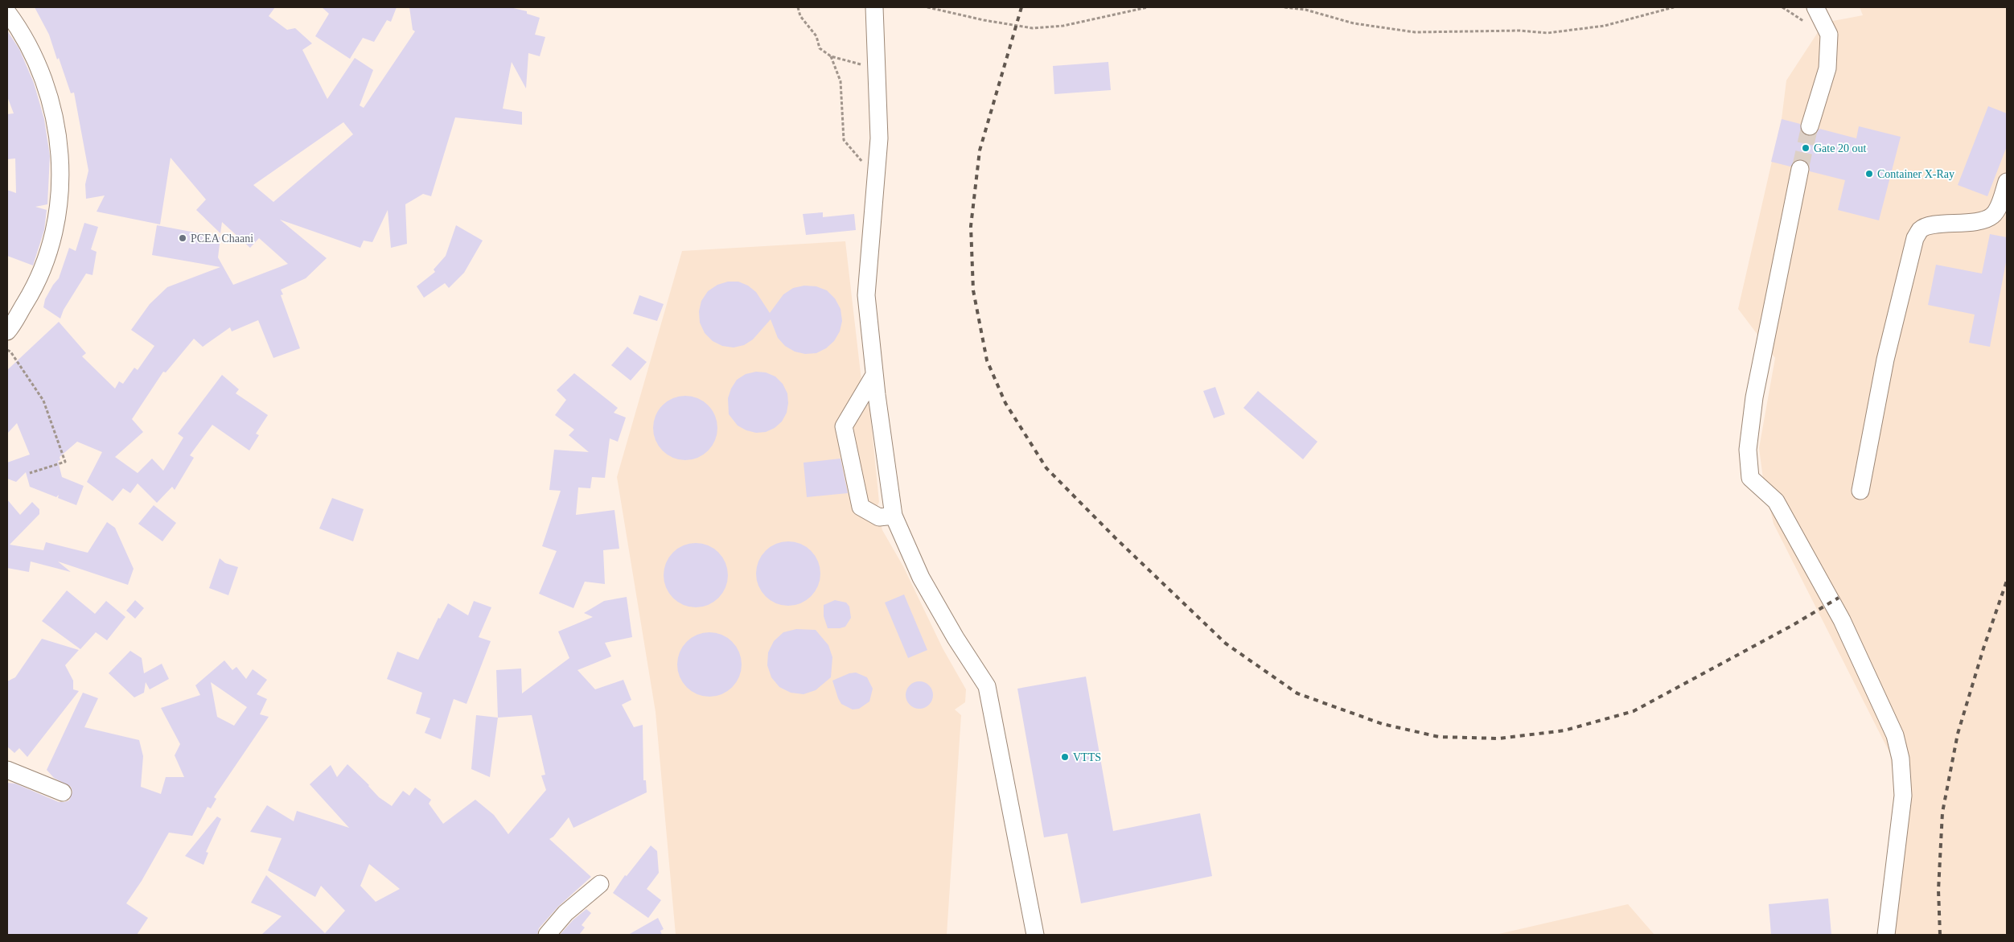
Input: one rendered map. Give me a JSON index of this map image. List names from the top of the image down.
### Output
{
  "places": [
    "Gate 20 out",
    "Container X-Ray",
    "PCEA Chaani",
    "VTTS"
  ]
}
